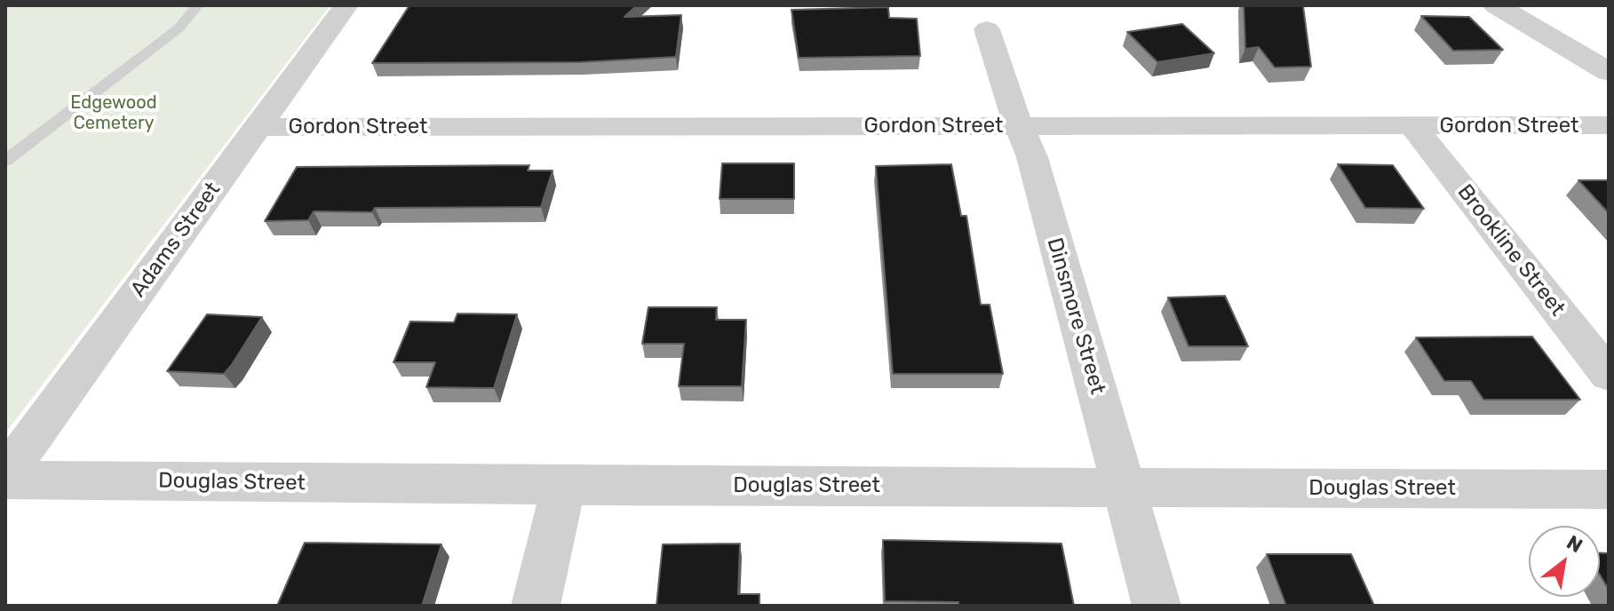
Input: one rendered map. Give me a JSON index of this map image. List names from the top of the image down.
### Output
{
  "streets": {
    "street": [
      "Gordon Street",
      "Adams Street",
      "Brookline Street",
      "Dinsmore Street",
      "Douglas Street"
    ]
  },
  "crossings": [
    ["Gordon Street", "Adams Street"],
    ["Gordon Street", "Brookline Street"],
    ["Gordon Street", "Dinsmore Street"],
    ["Adams Street", "Douglas Street"],
    ["Dinsmore Street", "Douglas Street"]
  ],
  "parks": ["Edgewood Cemetery"],
  "north": "top right"
}
